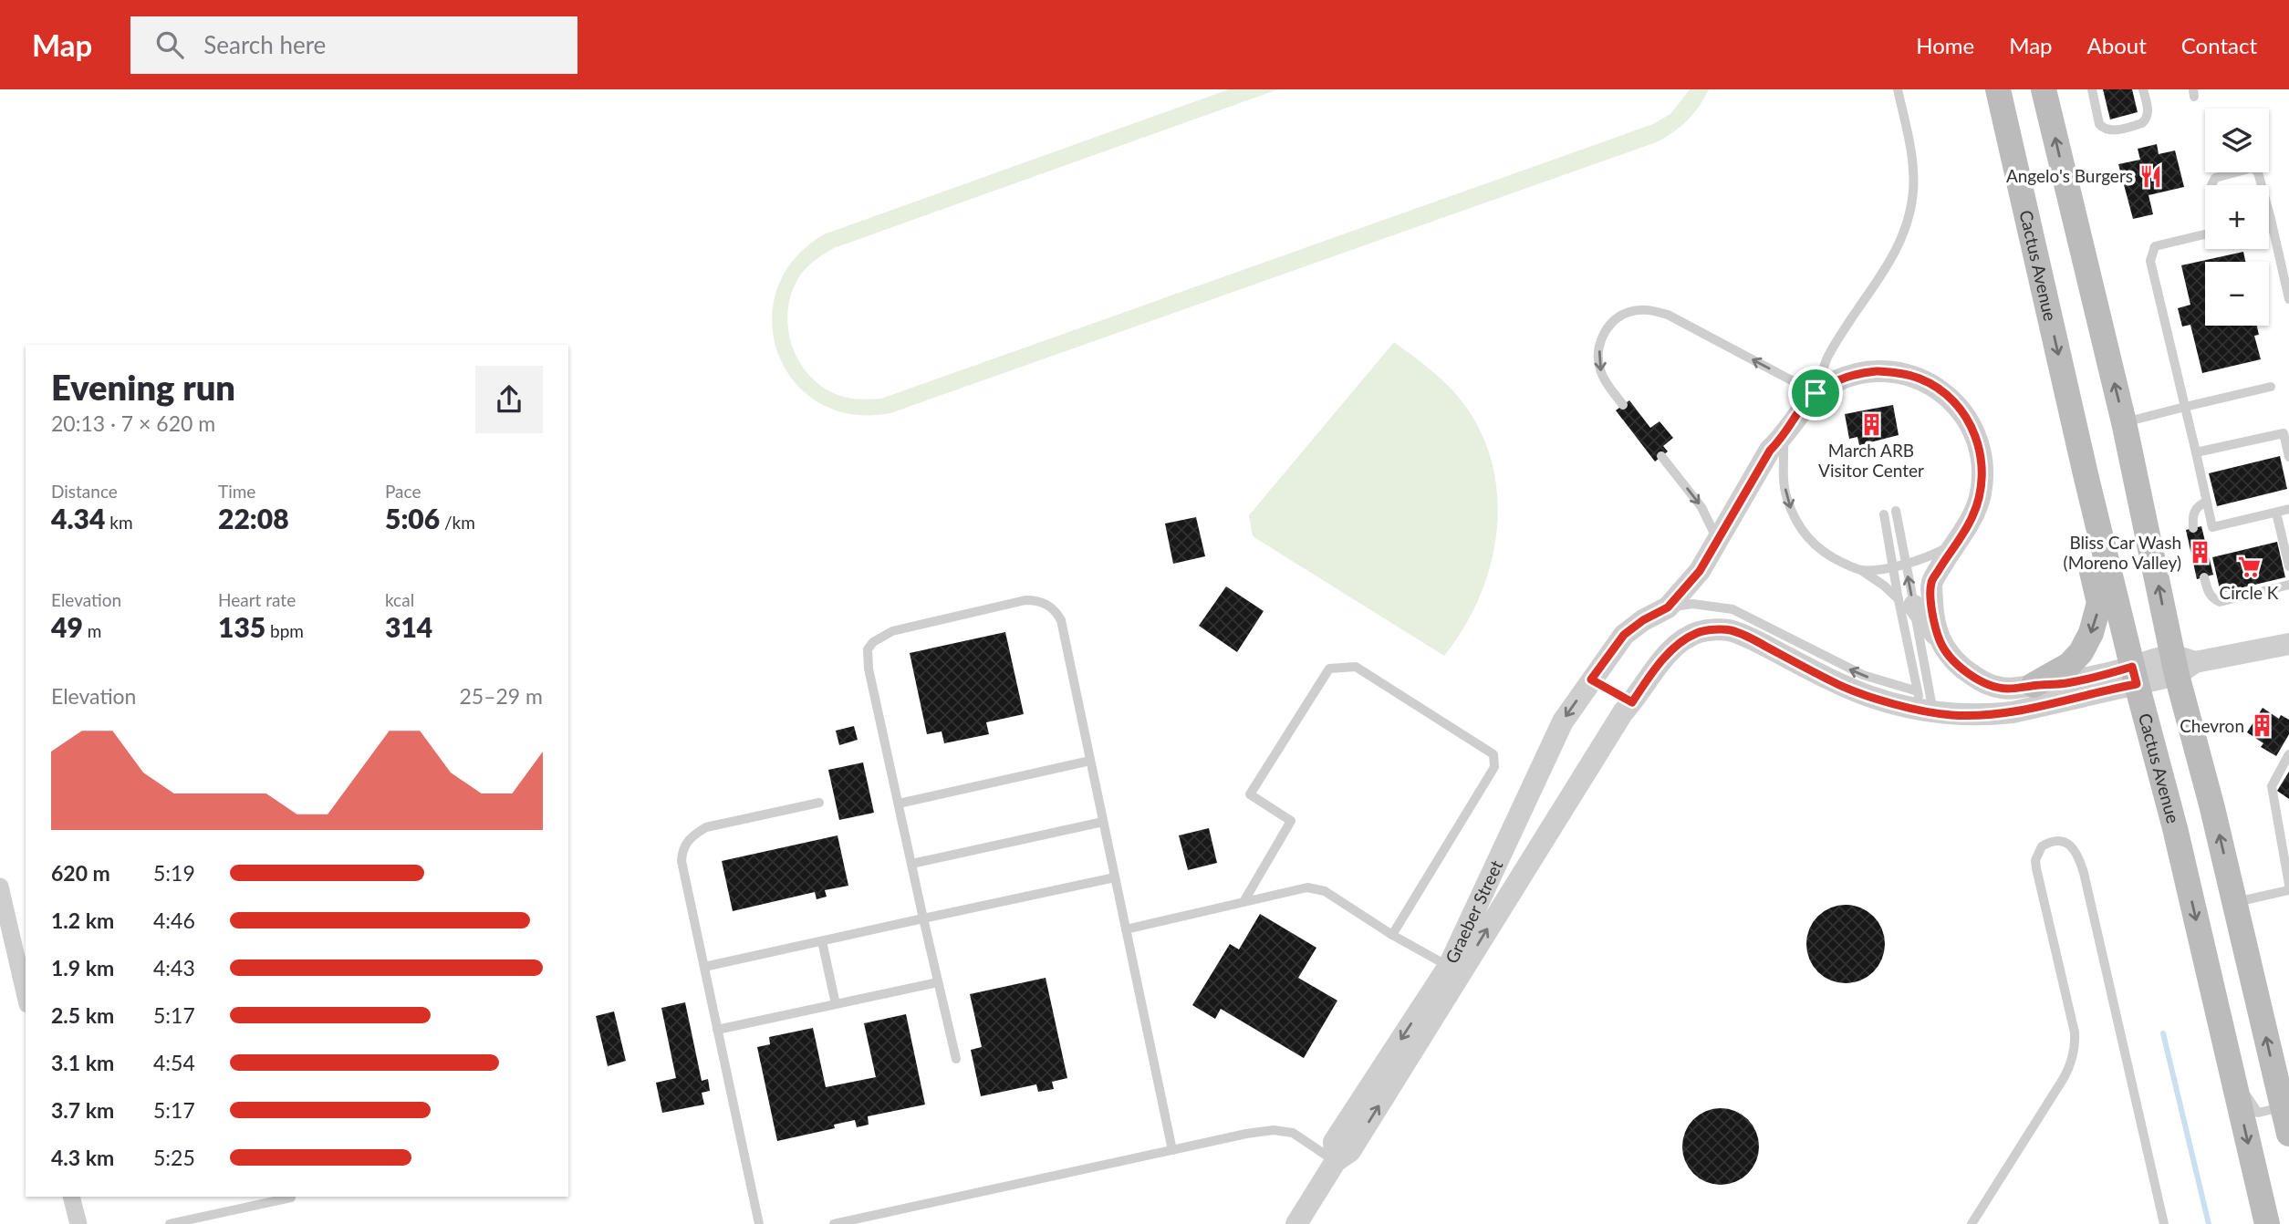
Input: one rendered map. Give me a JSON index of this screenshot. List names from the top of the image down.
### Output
{
  "streets": {
    "main road": ["Cactus Avenue"],
    "street": ["Graeber Street"]
  },
  "crossings": [
    ["Cactus Avenue", "Graeber Street"]
  ],
  "places": {
    "restaurant": ["Angelo's Burgers"],
    "building": ["March ARB Visitor Center", "Bliss Car Wash (Moreno Valley)", "Chevron"],
    "supermarket": ["Circle K"]
  },
  "page": {
    "header": "Map",
    "search": "Search here",
    "nav": [
      "Home",
      "Map",
      "About",
      "Contact"
    ],
    "map_buttons": ["+", "−"],
    "heading": ["Evening run", "20:13 · 7 × 620 m"],
    "stats": [
      ["Distance", "4.34 km"],
      ["Time", "22:08"],
      ["Pace", "5:06 /km"],
      ["Elevation", "49 m"],
      ["Heart rate", "135 bpm"],
      ["kcal", "314"]
    ],
    "chart": ["Elevation", "25–29 m"],
    "list": [
      {
        "name": "620 m",
        "note": "5:19"
      },
      {
        "name": "1.2 km",
        "note": "4:46"
      },
      {
        "name": "1.9 km",
        "note": "4:43"
      },
      {
        "name": "2.5 km",
        "note": "5:17"
      },
      {
        "name": "3.1 km",
        "note": "4:54"
      },
      {
        "name": "3.7 km",
        "note": "5:17"
      },
      {
        "name": "4.3 km",
        "note": "5:25"
      }
    ]
  }
}
